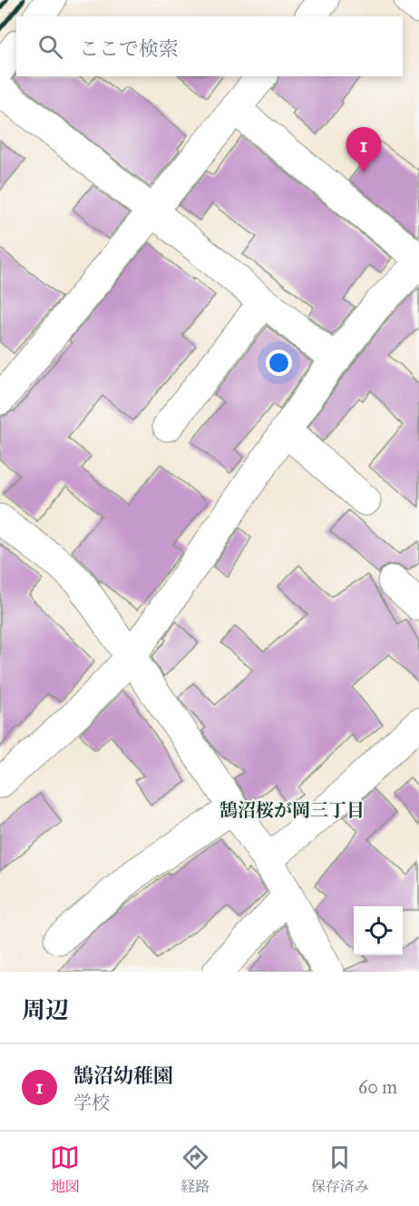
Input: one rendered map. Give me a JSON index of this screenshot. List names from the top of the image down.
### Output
{
  "districts": ["鵠沼桜が岡三丁目"],
  "page": {
    "search": "ここで検索",
    "pins": "1",
    "heading": "周辺",
    "list": [
      {
        "mark": "1",
        "name": "鵠沼幼稚園",
        "note": "学校",
        "value": "60 m"
      }
    ],
    "nav": ["地図", "経路", "保存済み"]
  }
}
